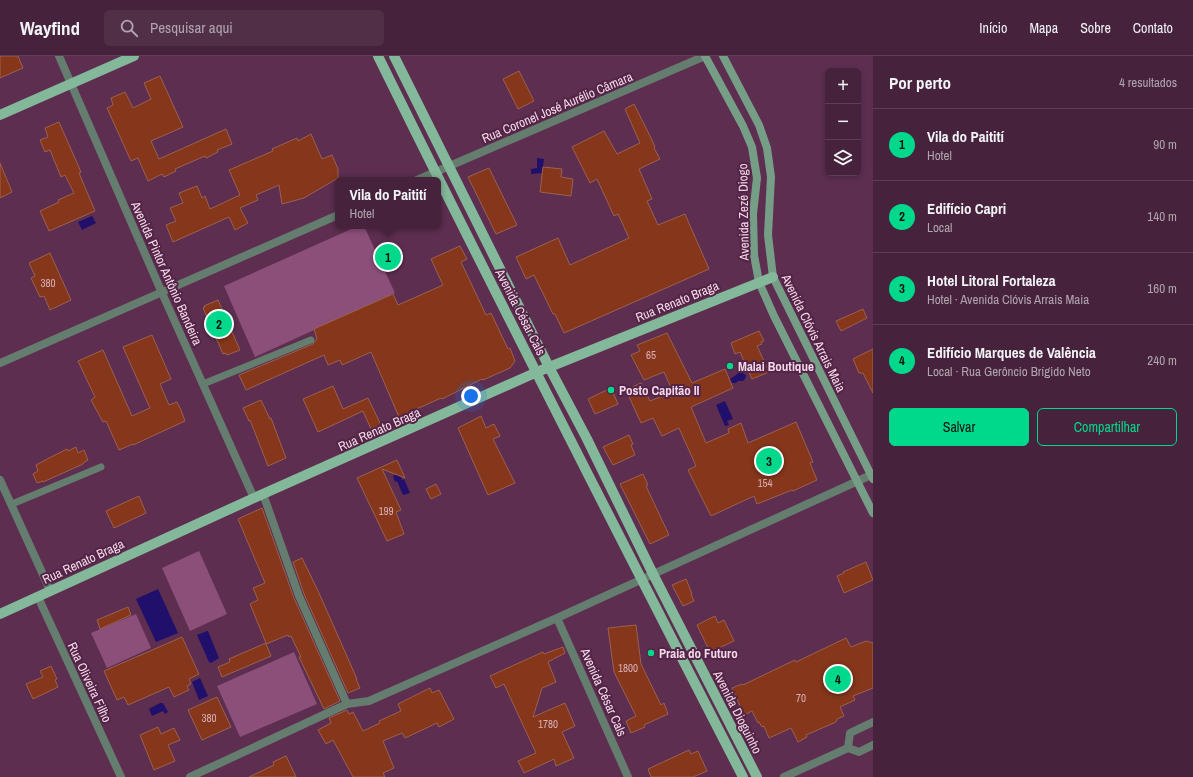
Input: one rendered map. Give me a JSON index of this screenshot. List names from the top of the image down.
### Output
{
  "streets": {
    "main road": [
      "Avenida Zezé Diogo",
      "Rua Renato Braga",
      "Avenida César Cals",
      "Avenida Clóvis Arrais Maia",
      "Avenida Dioguinho"
    ],
    "street": ["Rua Coronel José Aurélio Câmara", "Avenida Pintor Antônio Bandeira", "Rua Oliveira Filho"]
  },
  "crossings": [
    ["Rua Coronel José Aurélio Câmara", "Avenida Zezé Diogo"],
    ["Rua Coronel José Aurélio Câmara", "Avenida César Cals"],
    ["Avenida Zezé Diogo", "Rua Renato Braga"],
    ["Avenida Zezé Diogo", "Avenida Clóvis Arrais Maia"],
    ["Avenida Pintor Antônio Bandeira", "Rua Renato Braga"],
    ["Rua Renato Braga", "Avenida César Cals"],
    ["Rua Renato Braga", "Avenida Clóvis Arrais Maia"],
    ["Rua Renato Braga", "Rua Oliveira Filho"],
    ["Avenida César Cals", "Avenida Dioguinho"]
  ],
  "places": ["Malai Boutique", "Posto Capitão II", "Praia do Futuro"],
  "house_numbers": [
    "380",
    "65",
    "154",
    "199",
    "1800",
    "70",
    "380",
    "1780"
  ],
  "page": {
    "header": "Wayfind",
    "search": "Pesquisar aqui",
    "nav": [
      "Início",
      "Mapa",
      "Sobre",
      "Contato"
    ],
    "heading": ["Por perto", "4 resultados"],
    "map_buttons": ["+", "−"],
    "list": [
      {
        "mark": "1",
        "name": "Vila do Paitití",
        "note": "Hotel",
        "value": "90 m"
      },
      {
        "mark": "2",
        "name": "Edifício Capri",
        "note": "Local",
        "value": "140 m"
      },
      {
        "mark": "3",
        "name": "Hotel Litoral Fortaleza",
        "note": "Hotel · Avenida Clóvis Arrais Maia",
        "value": "160 m"
      },
      {
        "mark": "4",
        "name": "Edifício Marques de Valência",
        "note": "Local · Rua Gerôncio Brígido Neto",
        "value": "240 m"
      }
    ],
    "popup": ["Vila do Paitití", "Hotel"],
    "pins": [
      "1",
      "2",
      "3",
      "4"
    ],
    "buttons": ["Salvar", "Compartilhar"]
  }
}
